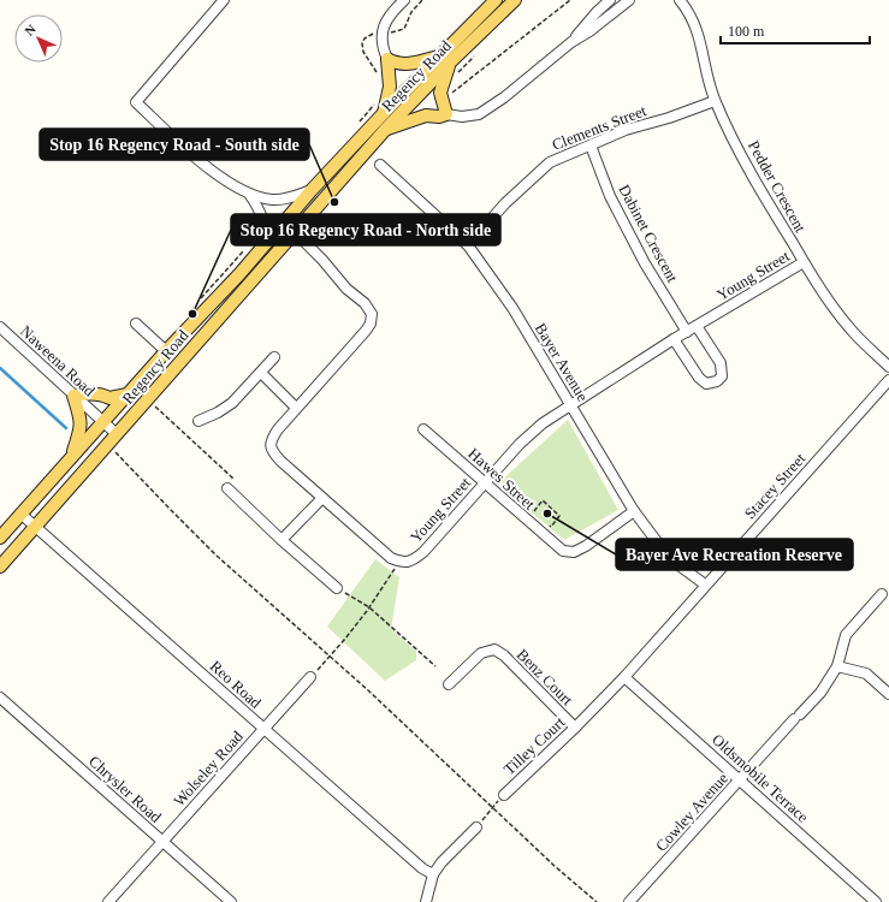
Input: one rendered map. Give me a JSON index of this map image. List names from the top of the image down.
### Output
{
  "streets": {
    "main road": ["Regency Road"],
    "street": [
      "Clements Street",
      "Pedder Crescent",
      "Dabinet Crescent",
      "Young Street",
      "Naweena Road",
      "Bayer Avenue",
      "Hawes Street",
      "Stacey Street",
      "Benz Court",
      "Reo Road",
      "Tilley Court",
      "Wolseley Road",
      "Oldsmobile Terrace",
      "Chrysler Road",
      "Cowley Avenue"
    ]
  },
  "crossings": [
    ["Regency Road", "Naweena Road"],
    ["Regency Road", "Reo Road"],
    ["Clements Street", "Pedder Crescent"],
    ["Clements Street", "Dabinet Crescent"],
    ["Clements Street", "Bayer Avenue"],
    ["Pedder Crescent", "Young Street"],
    ["Dabinet Crescent", "Young Street"],
    ["Young Street", "Bayer Avenue"],
    ["Young Street", "Hawes Street"],
    ["Bayer Avenue", "Hawes Street"],
    ["Bayer Avenue", "Stacey Street"],
    ["Stacey Street", "Tilley Court"],
    ["Stacey Street", "Oldsmobile Terrace"],
    ["Benz Court", "Tilley Court"],
    ["Reo Road", "Wolseley Road"],
    ["Tilley Court", "Oldsmobile Terrace"],
    ["Wolseley Road", "Chrysler Road"],
    ["Oldsmobile Terrace", "Cowley Avenue"]
  ],
  "places": ["Stop 16 Regency Road - South side", "Stop 16 Regency Road - North side", "Bayer Ave Recreation Reserve"],
  "scale_bar": "100 m",
  "north": "top left"
}
